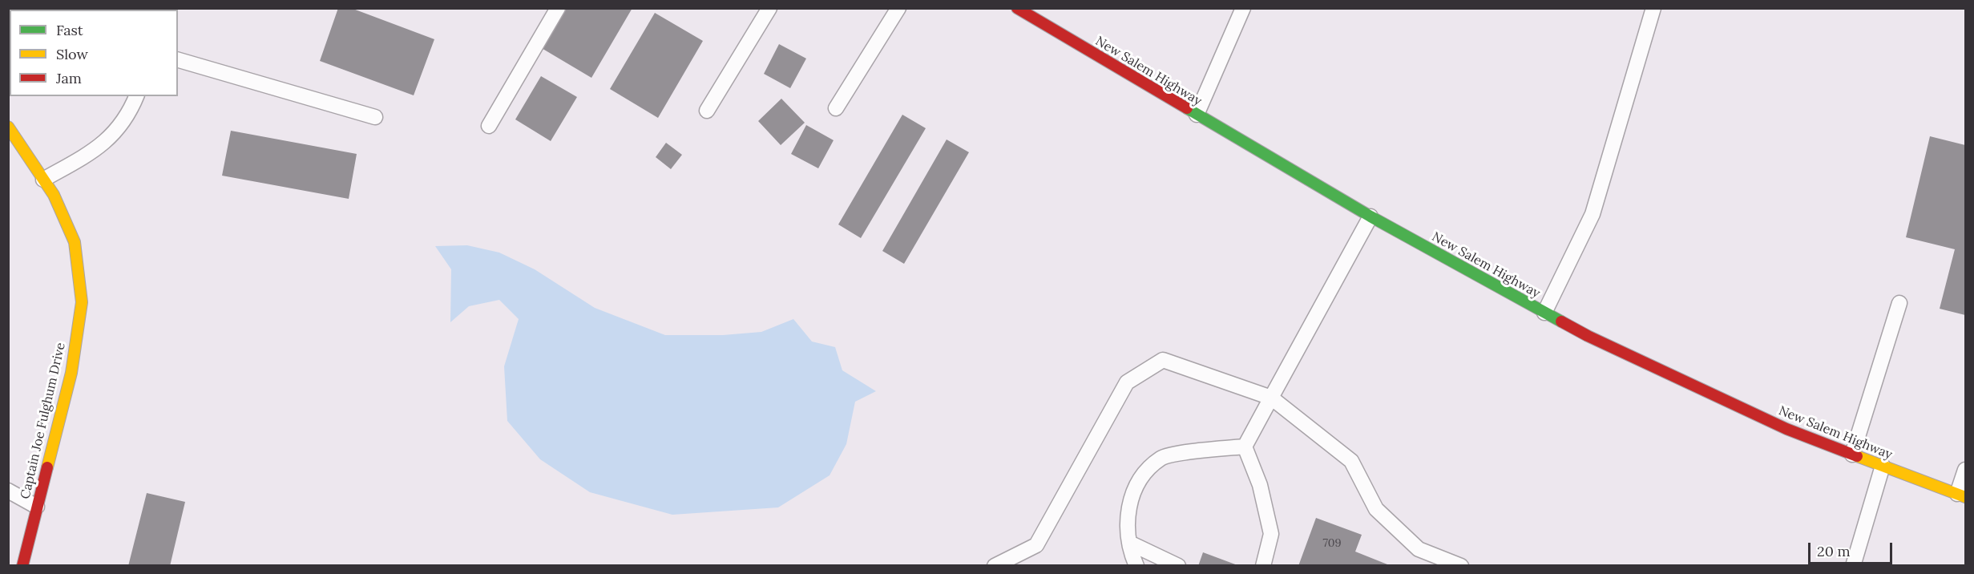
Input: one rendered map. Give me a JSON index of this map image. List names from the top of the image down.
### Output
{
  "streets": {
    "main road": ["New Salem Highway", "Captain Joe Fulghum Drive"]
  },
  "house_numbers": ["709"],
  "legend": ["Fast", "Slow", "Jam"],
  "scale_bar": "20 m"
}
